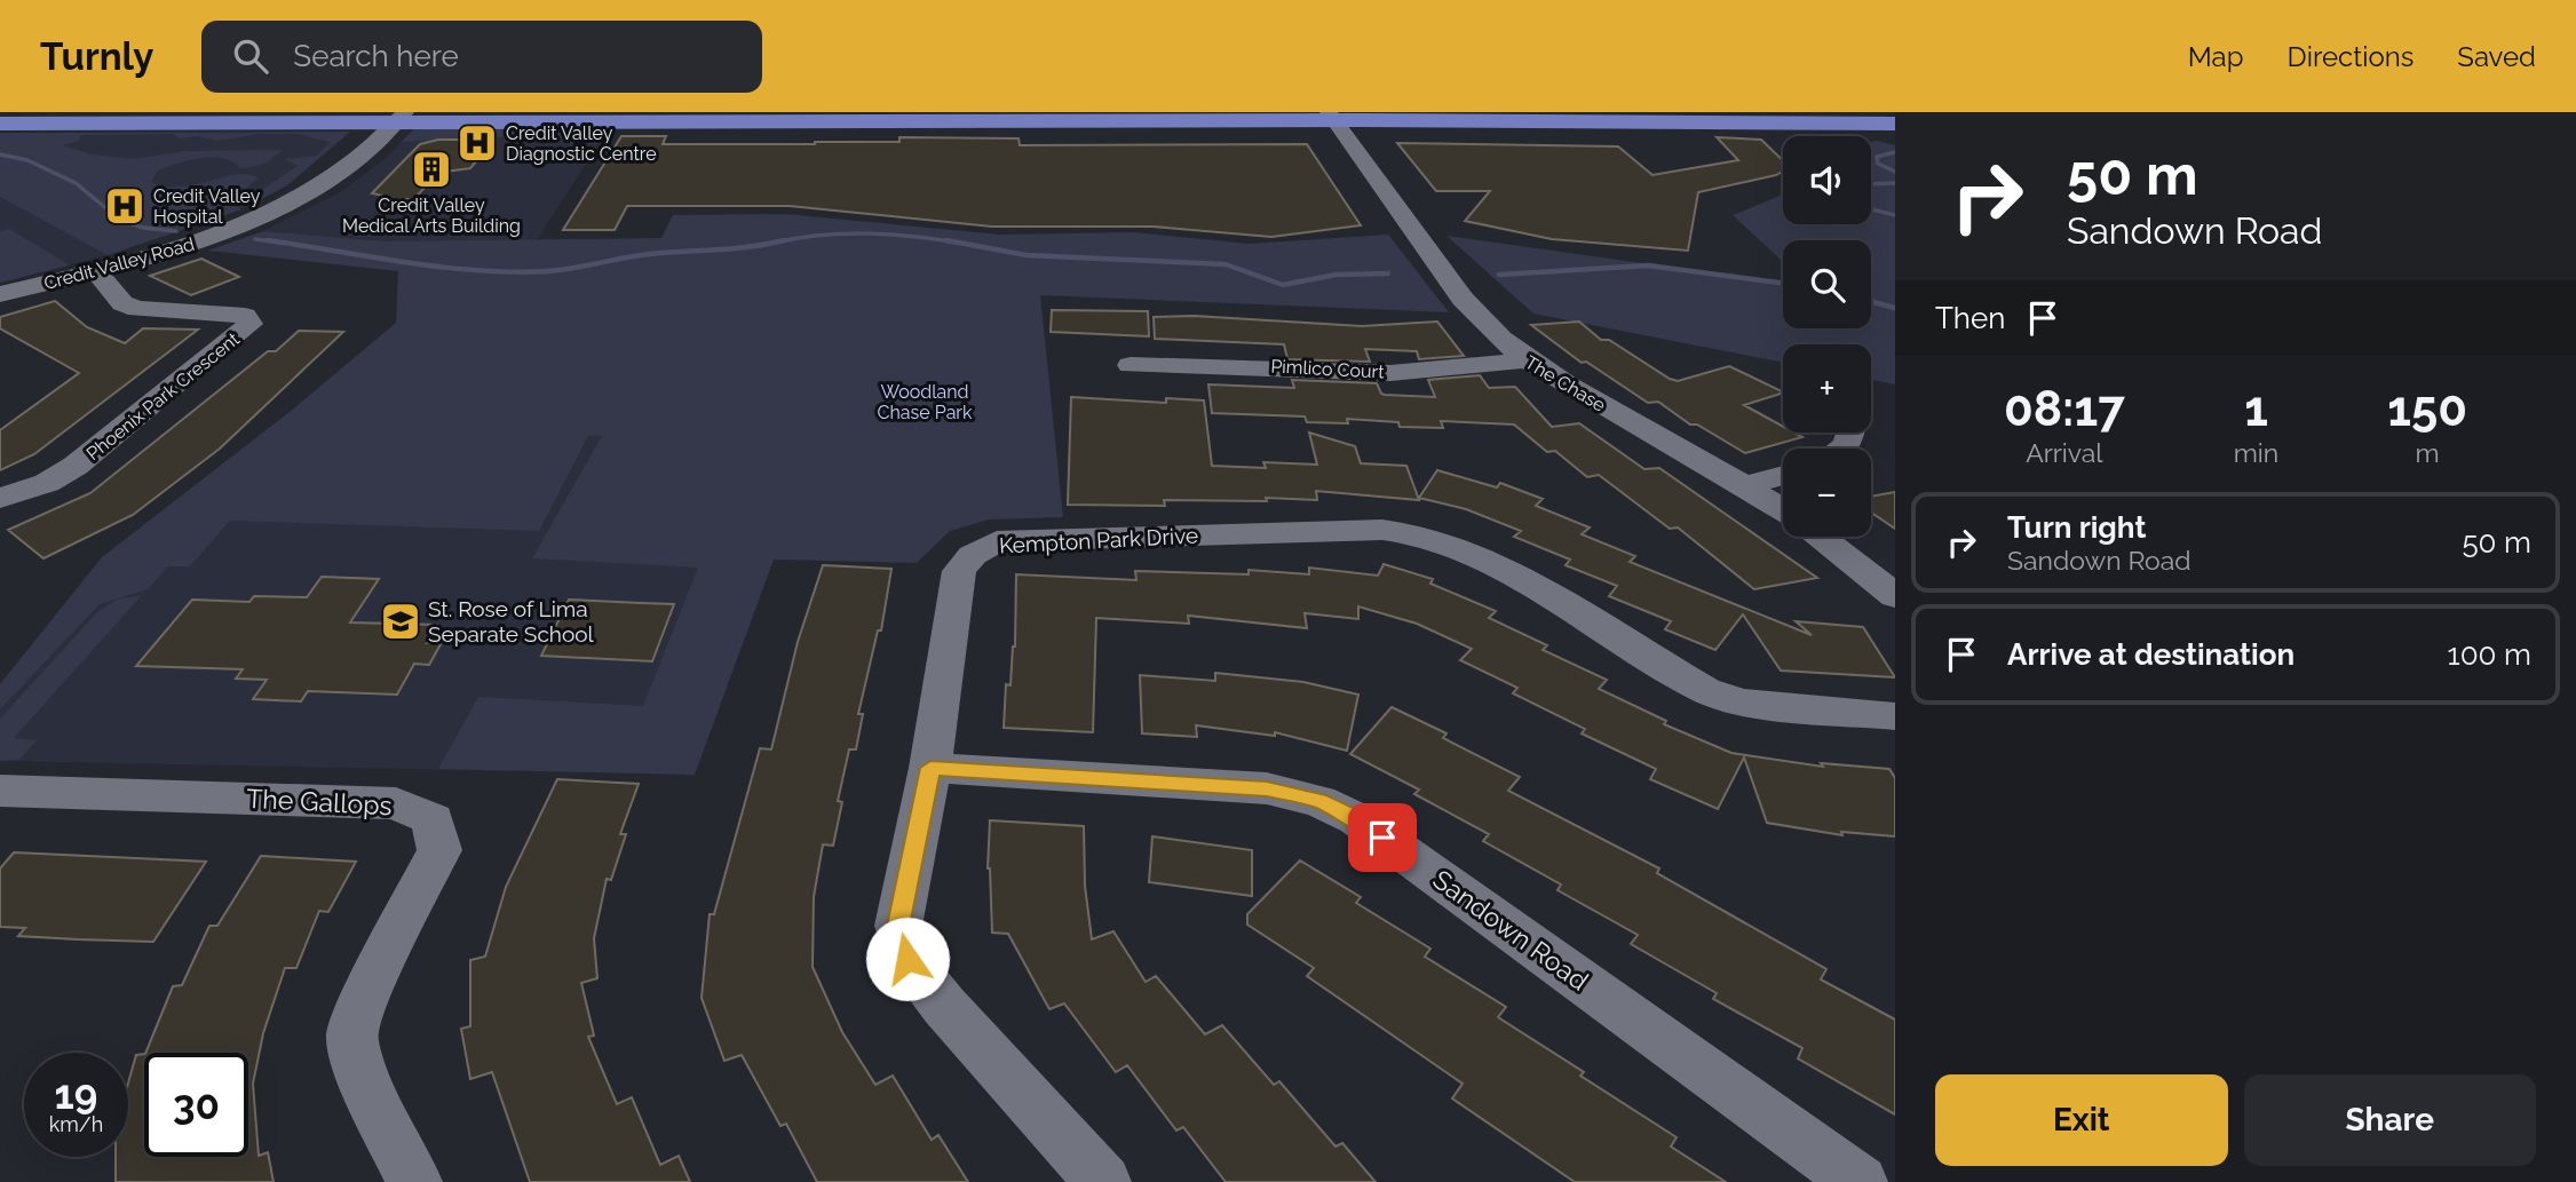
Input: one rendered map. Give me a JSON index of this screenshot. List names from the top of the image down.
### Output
{
  "streets": {
    "street": [
      "Credit Valley Road",
      "Pimlico Court",
      "The Chase",
      "Phoenix Park Crescent",
      "Kempton Park Drive",
      "The Gallops",
      "Sandown Road"
    ]
  },
  "crossings": [
    ["Credit Valley Road", "Phoenix Park Crescent"],
    ["Pimlico Court", "The Chase"],
    ["Kempton Park Drive", "Sandown Road"]
  ],
  "parks": ["Woodland Chase Park"],
  "places": {
    "hospital": ["Credit Valley Diagnostic Centre", "Credit Valley Hospital"],
    "building": ["Credit Valley Medical Arts Building"],
    "school or university": ["St. Rose of Lima Separate School"]
  },
  "page": {
    "header": "Turnly",
    "search": "Search here",
    "nav": ["Map", "Directions", "Saved"],
    "turn": ["50 m", "Sandown Road"],
    "map_buttons": ["+", "−"],
    "then": "Then",
    "eta": [
      "08:17",
      "Arrival",
      "1",
      "min",
      "150",
      "m"
    ],
    "list": [
      {
        "name": "Turn right",
        "note": "Sandown Road",
        "value": "50 m"
      },
      {
        "name": "Arrive at destination",
        "value": "100 m"
      }
    ],
    "speed": "19 km/h",
    "limit": "30",
    "buttons": ["Exit", "Share"]
  }
}
